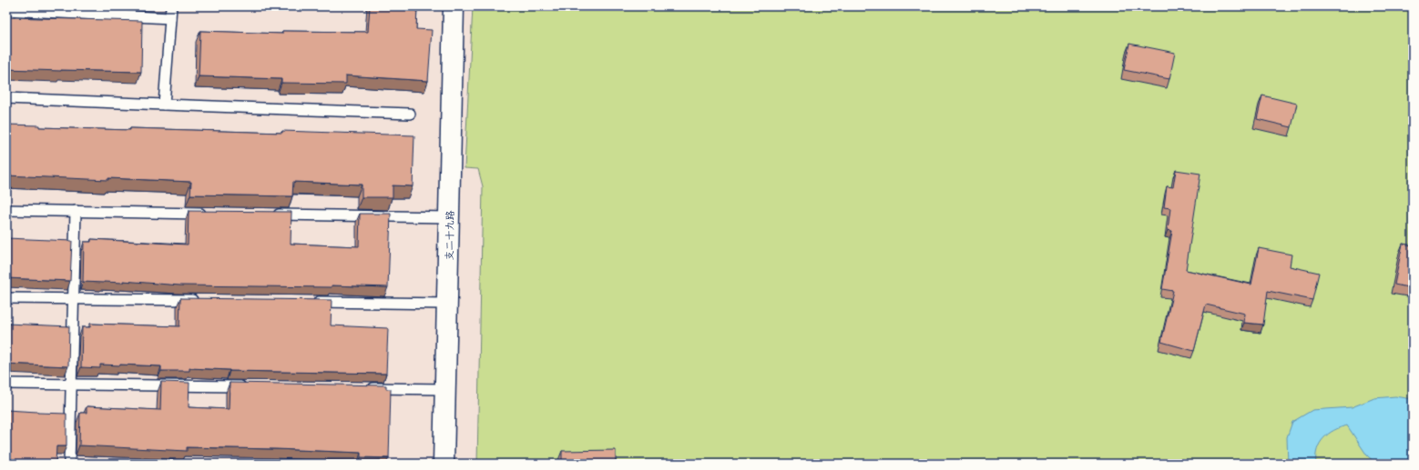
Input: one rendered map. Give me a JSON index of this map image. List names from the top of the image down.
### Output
{
  "streets": {
    "street": ["支二十九路"]
  }
}
